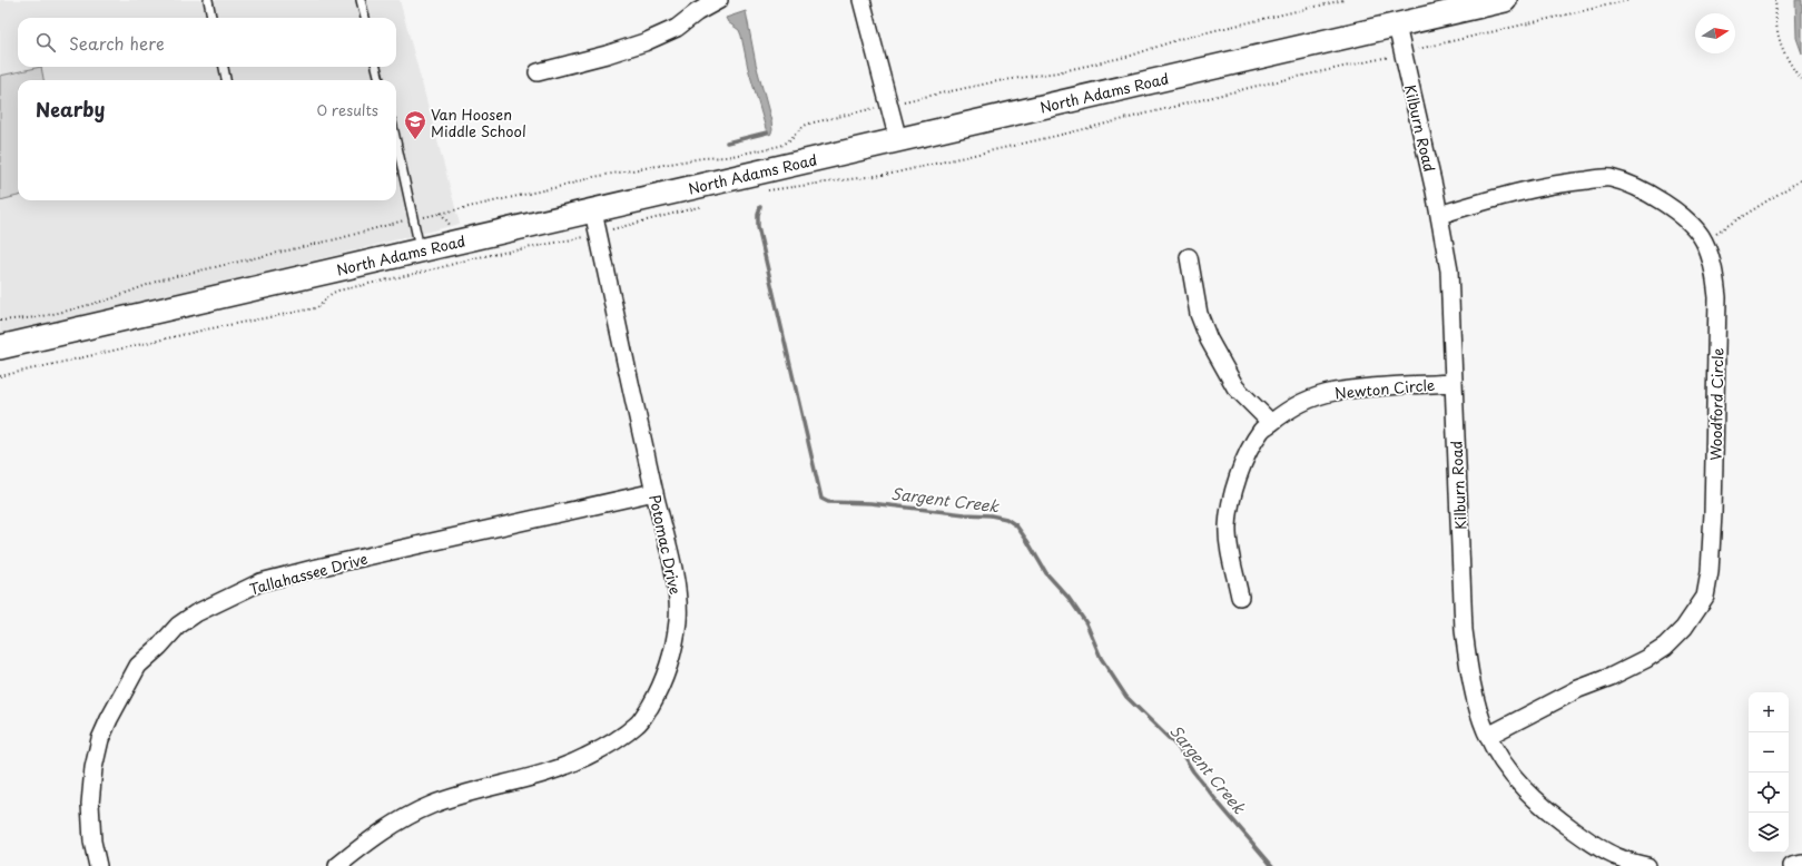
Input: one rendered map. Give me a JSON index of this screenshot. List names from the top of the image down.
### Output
{
  "streets": {
    "main road": ["North Adams Road"],
    "street": [
      "Kilburn Road",
      "Newton Circle",
      "Woodford Circle",
      "Potomac Drive",
      "Tallahassee Drive"
    ]
  },
  "crossings": [
    ["North Adams Road", "Kilburn Road"],
    ["North Adams Road", "Potomac Drive"],
    ["Kilburn Road", "Newton Circle"],
    ["Kilburn Road", "Woodford Circle"],
    ["Potomac Drive", "Tallahassee Drive"]
  ],
  "water": ["Sargent Creek"],
  "places": {
    "school or university": ["Van Hoosen Middle School"]
  },
  "north": "right",
  "page": {
    "search": "Search here",
    "heading": ["Nearby", "0 results"],
    "map_buttons": ["+", "−"]
  }
}
